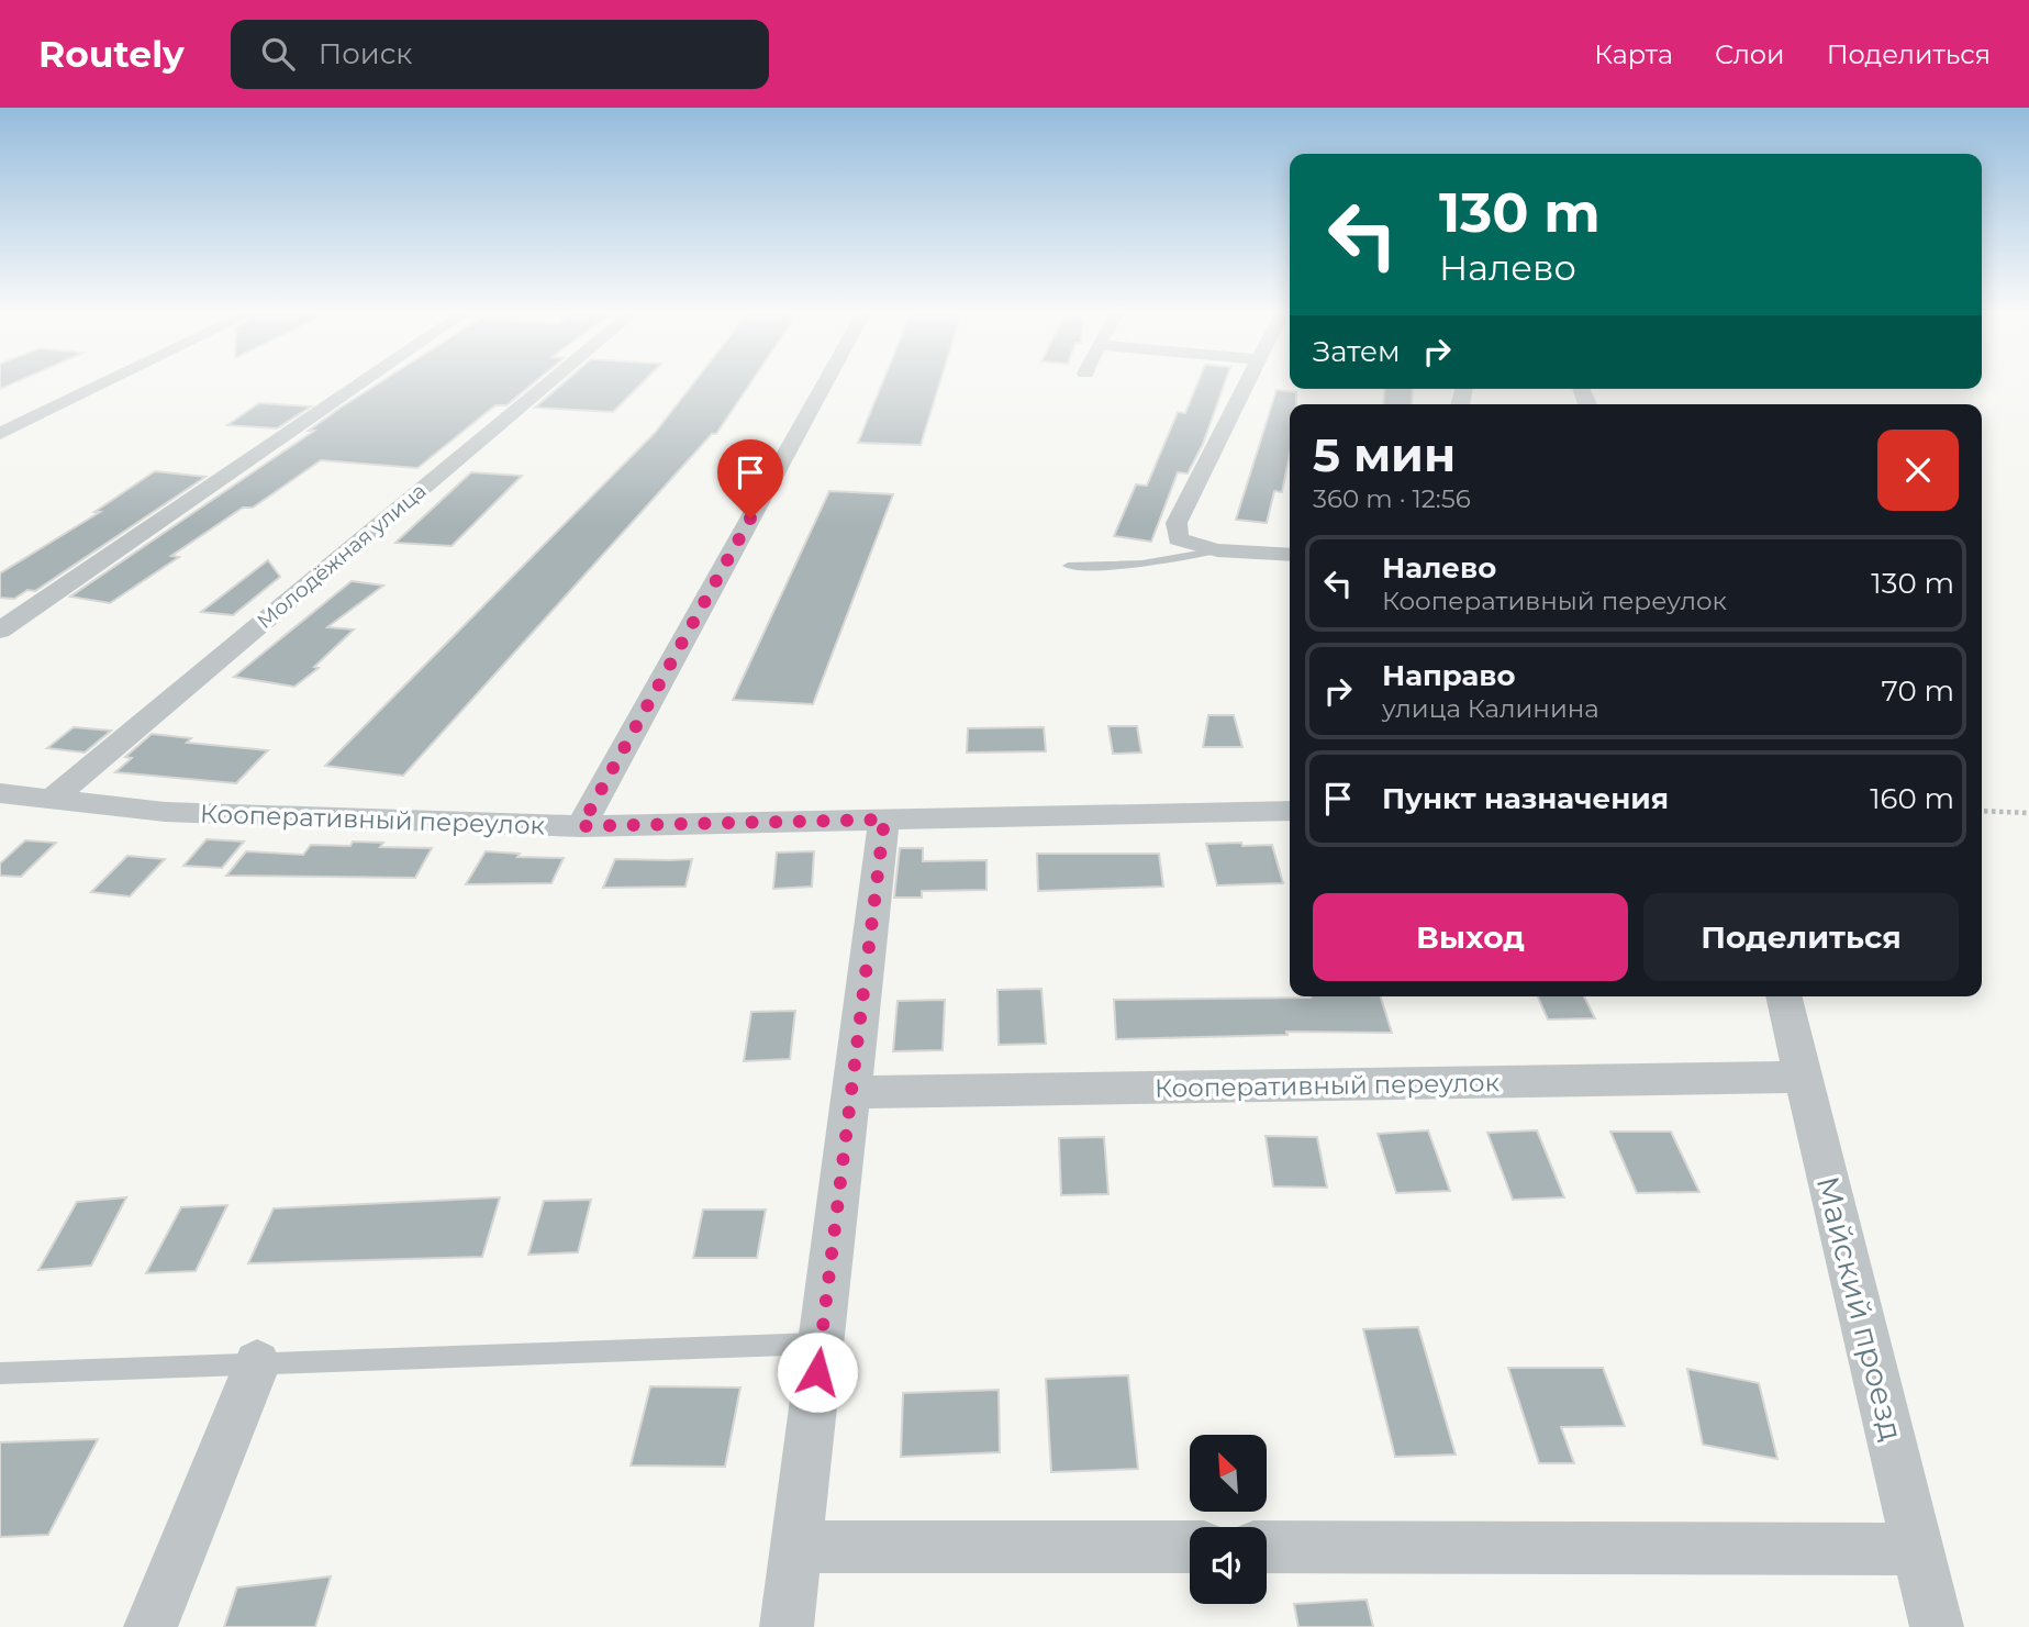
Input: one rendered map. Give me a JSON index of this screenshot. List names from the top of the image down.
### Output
{
  "streets": {
    "street": ["Молодёжная улица", "Кооперативный переулок", "Майский проезд"]
  },
  "crossings": [
    ["Молодёжная улица", "Кооперативный переулок"],
    ["Кооперативный переулок", "Майский проезд"]
  ],
  "north": "top left",
  "page": {
    "header": "Routely",
    "search": "Поиск",
    "nav": ["Карта", "Слои", "Поделиться"],
    "turn": ["130 m", "Налево"],
    "then": "Затем",
    "heading": ["5 мин", "360 m · 12:56"],
    "list": [
      {
        "name": "Налево",
        "note": "Кооперативный переулок",
        "value": "130 m"
      },
      {
        "name": "Направо",
        "note": "улица Калинина",
        "value": "70 m"
      },
      {
        "name": "Пункт назначения",
        "value": "160 m"
      }
    ],
    "buttons": ["Выход", "Поделиться"]
  }
}
